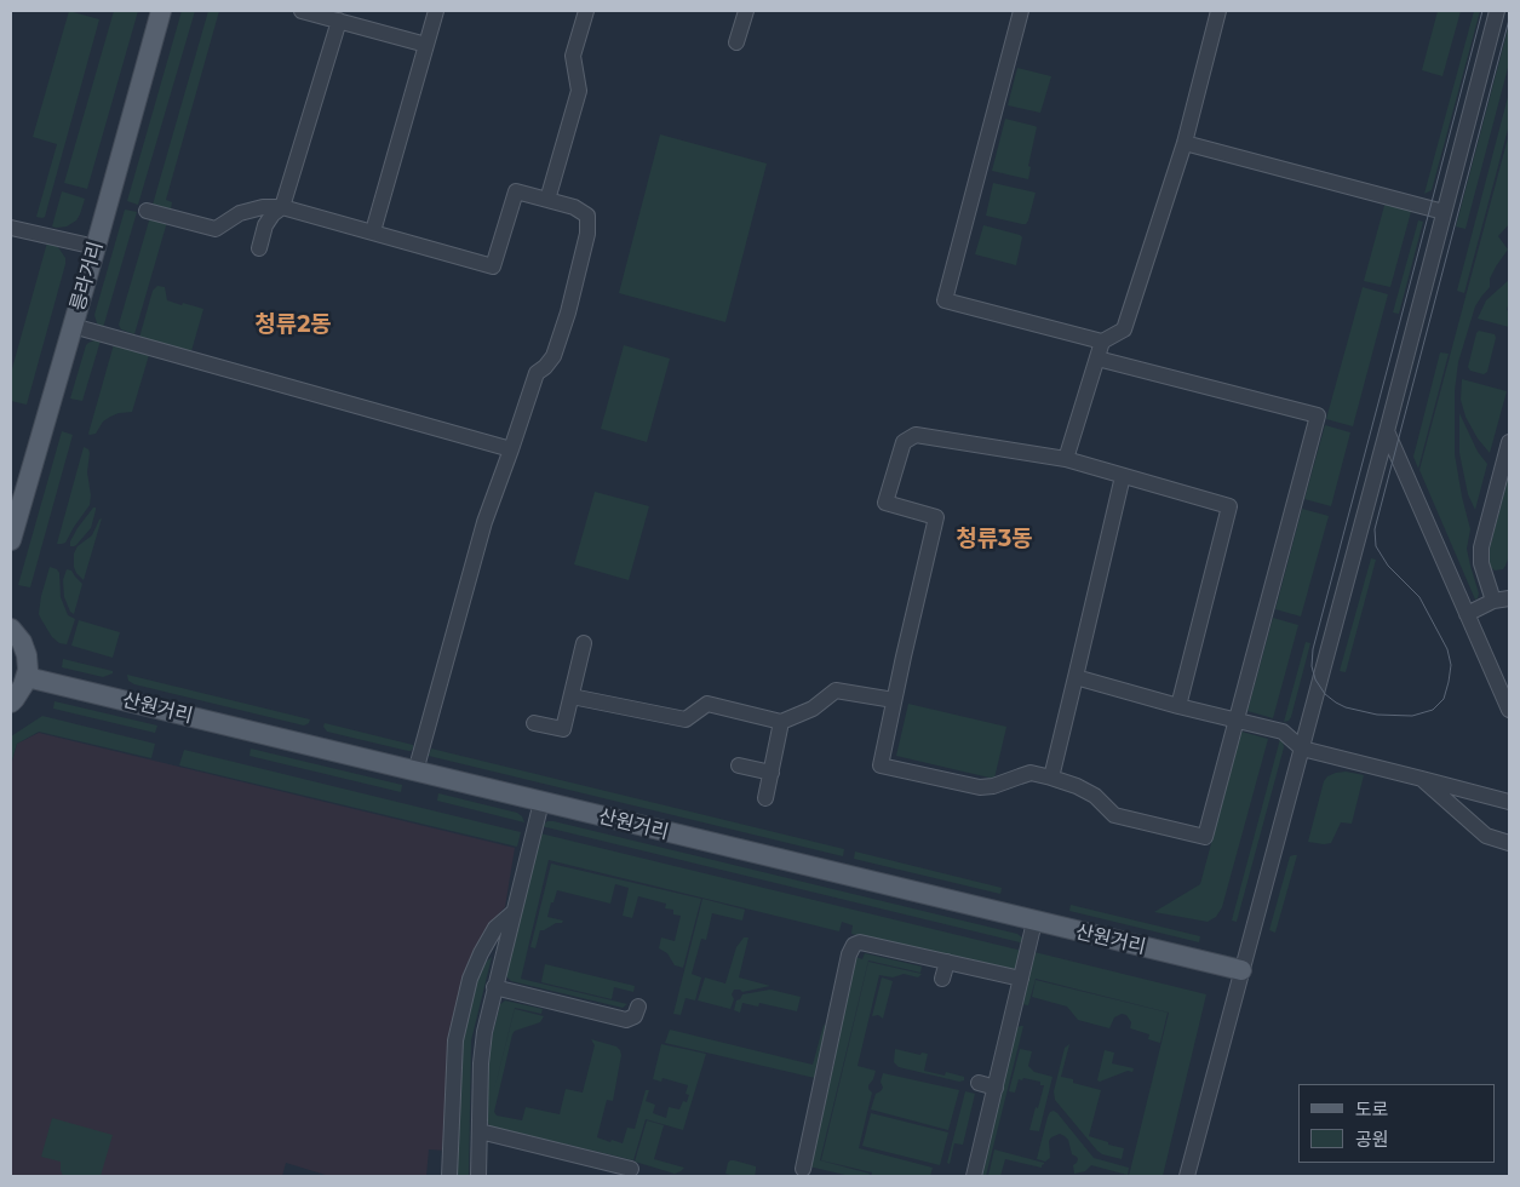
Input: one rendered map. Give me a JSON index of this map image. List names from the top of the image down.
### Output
{
  "streets": {
    "main road": ["릉라거리", "산원거리"]
  },
  "districts": ["청류2동", "청류3동"],
  "legend": ["도로", "공원"]
}
